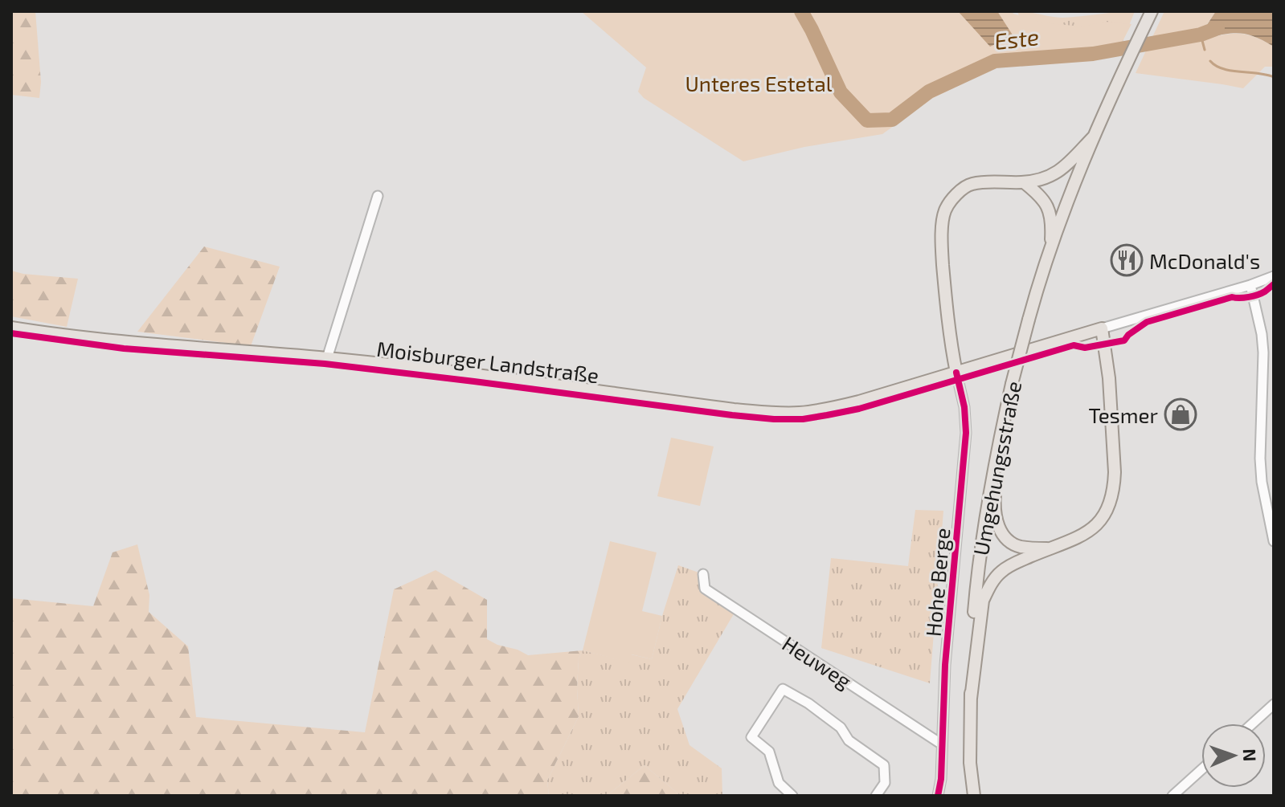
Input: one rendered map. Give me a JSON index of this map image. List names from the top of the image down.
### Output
{
  "streets": {
    "main road": ["Moisburger Landstraße", "Umgehungsstraße"],
    "street": ["Hohe Berge", "Heuweg"]
  },
  "crossings": [
    ["Moisburger Landstraße", "Hohe Berge"],
    ["Hohe Berge", "Heuweg"]
  ],
  "water": ["Este"],
  "parks": ["Unteres Estetal"],
  "places": {
    "restaurant": ["McDonald's"],
    "shop": ["Tesmer"]
  },
  "north": "right"
}
